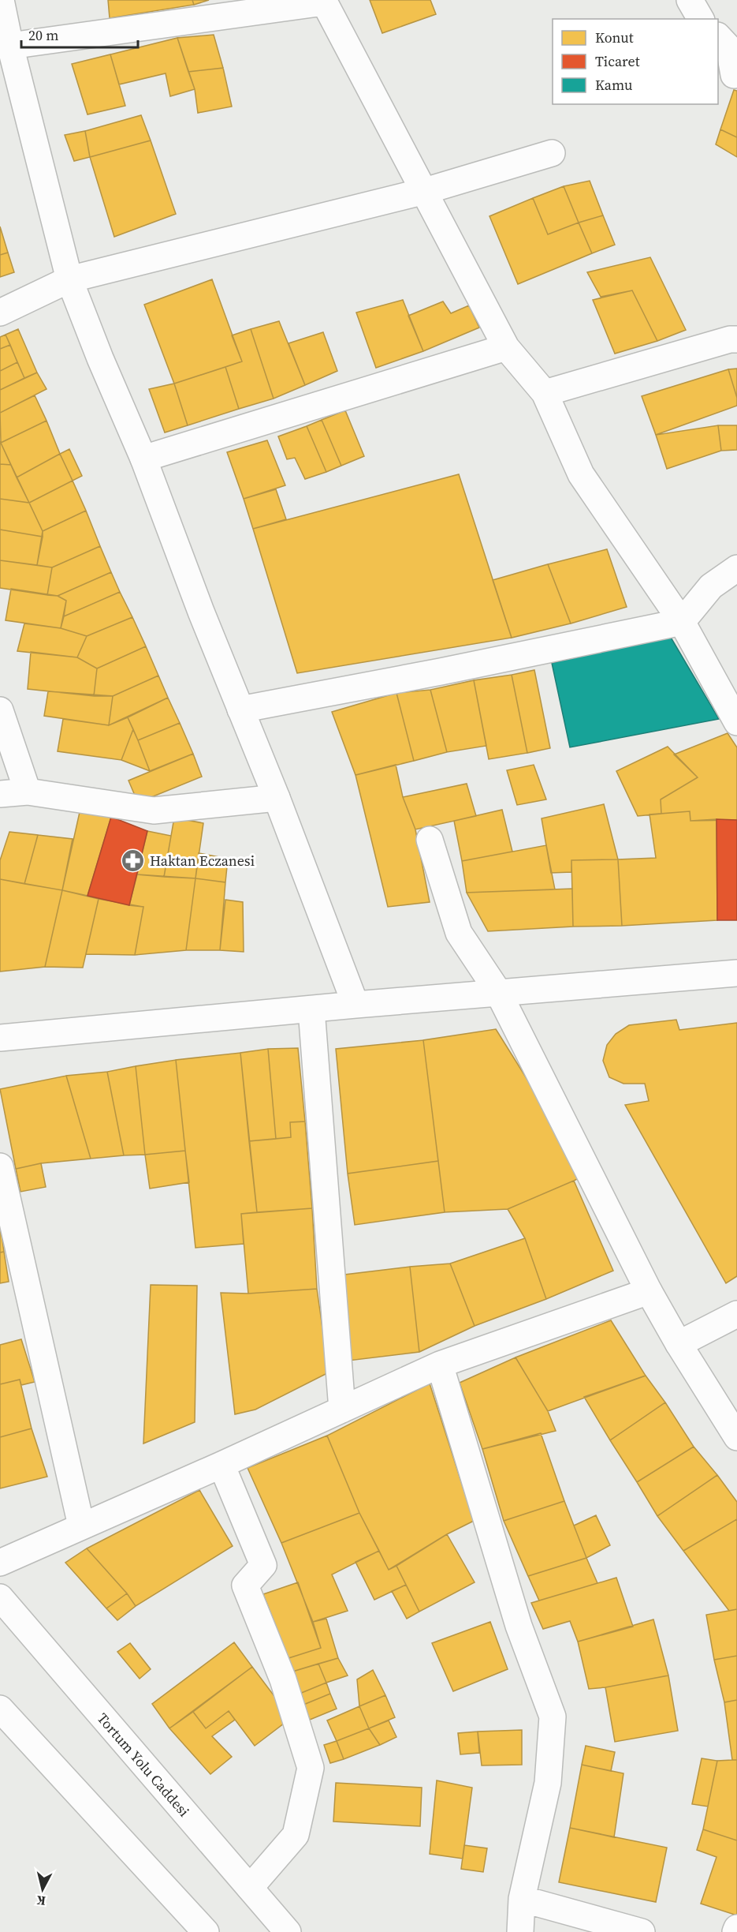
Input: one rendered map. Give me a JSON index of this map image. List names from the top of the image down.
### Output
{
  "streets": {
    "main road": ["Tortum Yolu Caddesi"]
  },
  "places": {
    "pharmacy": ["Haktan Eczanesi"]
  },
  "legend": ["Konut", "Ticaret", "Kamu"],
  "scale_bar": "20 m",
  "north": "bottom"
}
